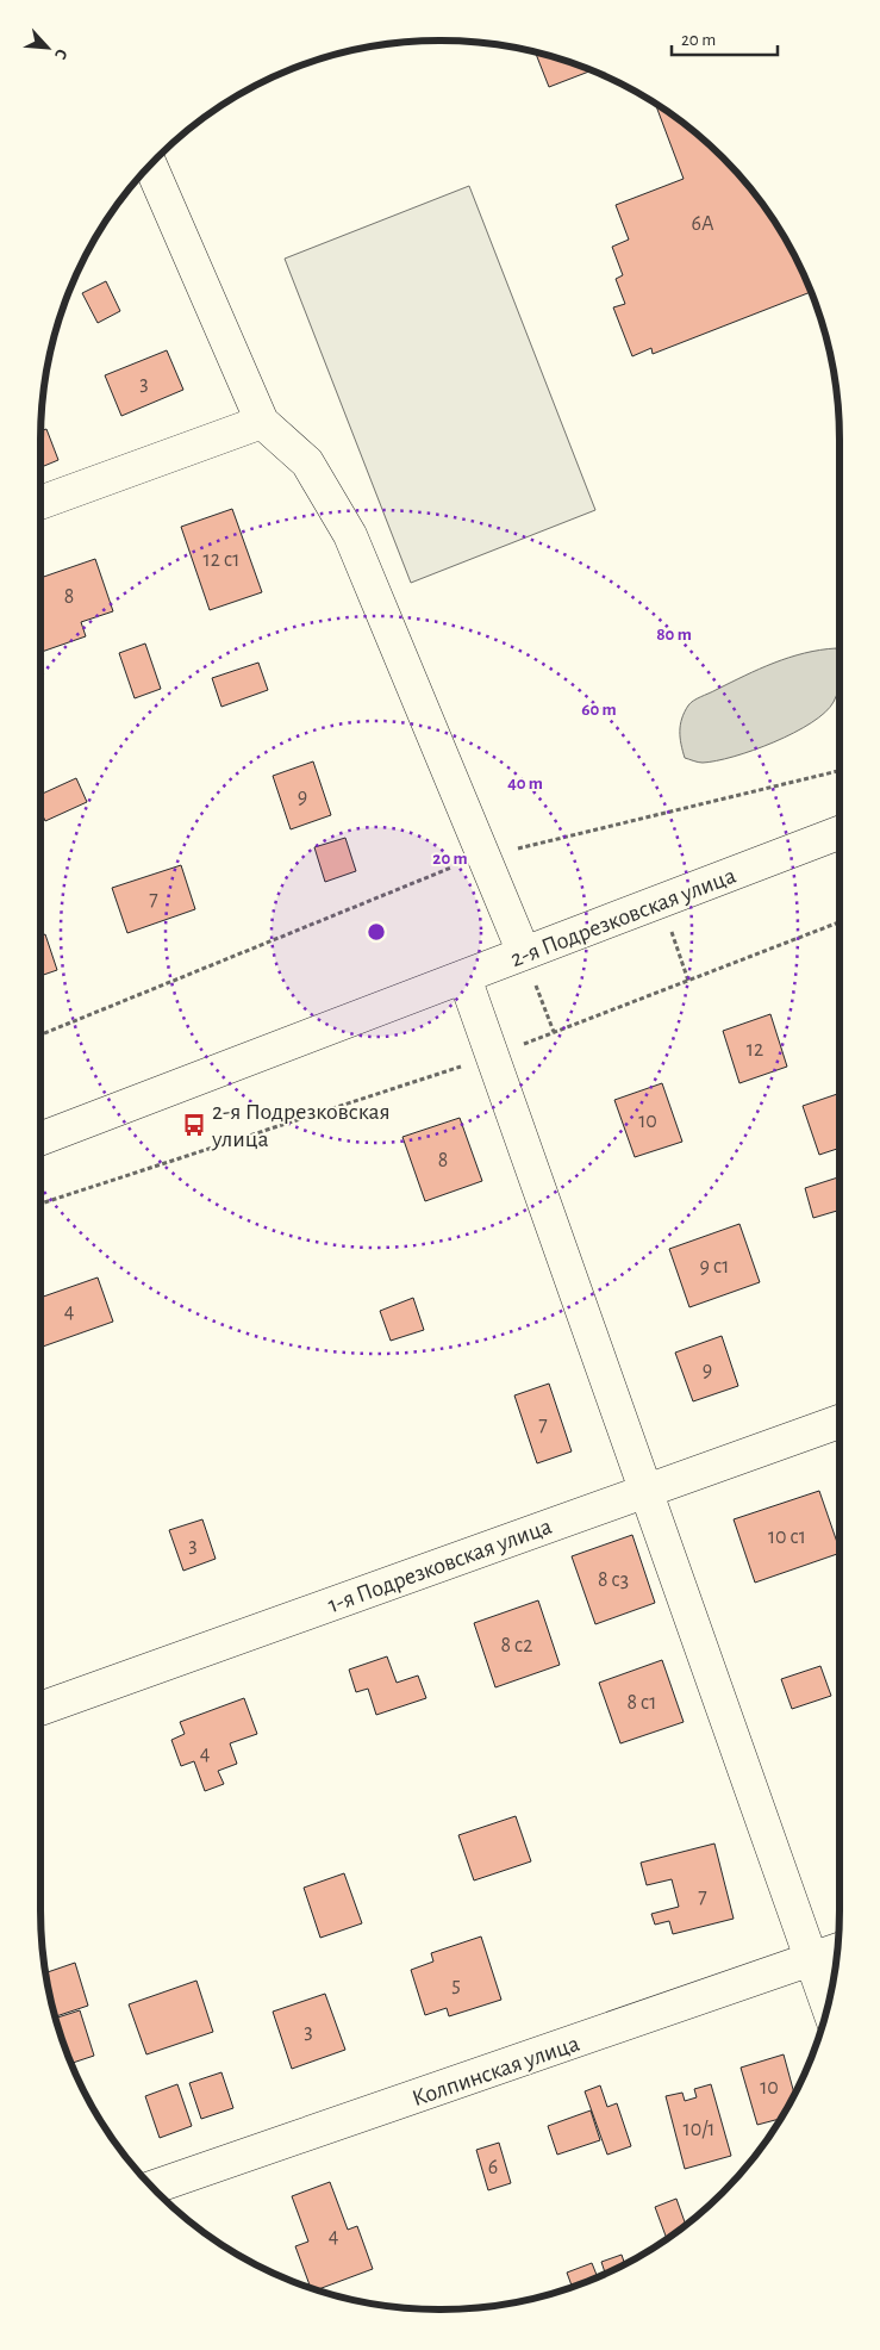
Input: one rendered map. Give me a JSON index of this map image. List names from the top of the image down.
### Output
{
  "streets": {
    "street": ["2-я Подрезковская улица", "1-я Подрезковская улица", "Колпинская улица"]
  },
  "places": {
    "bus stop": ["2-я Подрезковская улица"]
  },
  "house_numbers": [
    "6А",
    "3",
    "12 с1",
    "8",
    "9",
    "7",
    "12",
    "10",
    "8",
    "9 с1",
    "4",
    "9",
    "7",
    "10 с1",
    "3",
    "8 с3",
    "8 с2",
    "8 с1",
    "4",
    "7",
    "5",
    "3",
    "10",
    "10/1",
    "6",
    "4"
  ],
  "scale_bar": "20 m",
  "north": "bottom right",
  "rings": [
    "80 m",
    "60 m",
    "40 m",
    "20 m"
  ]
}
